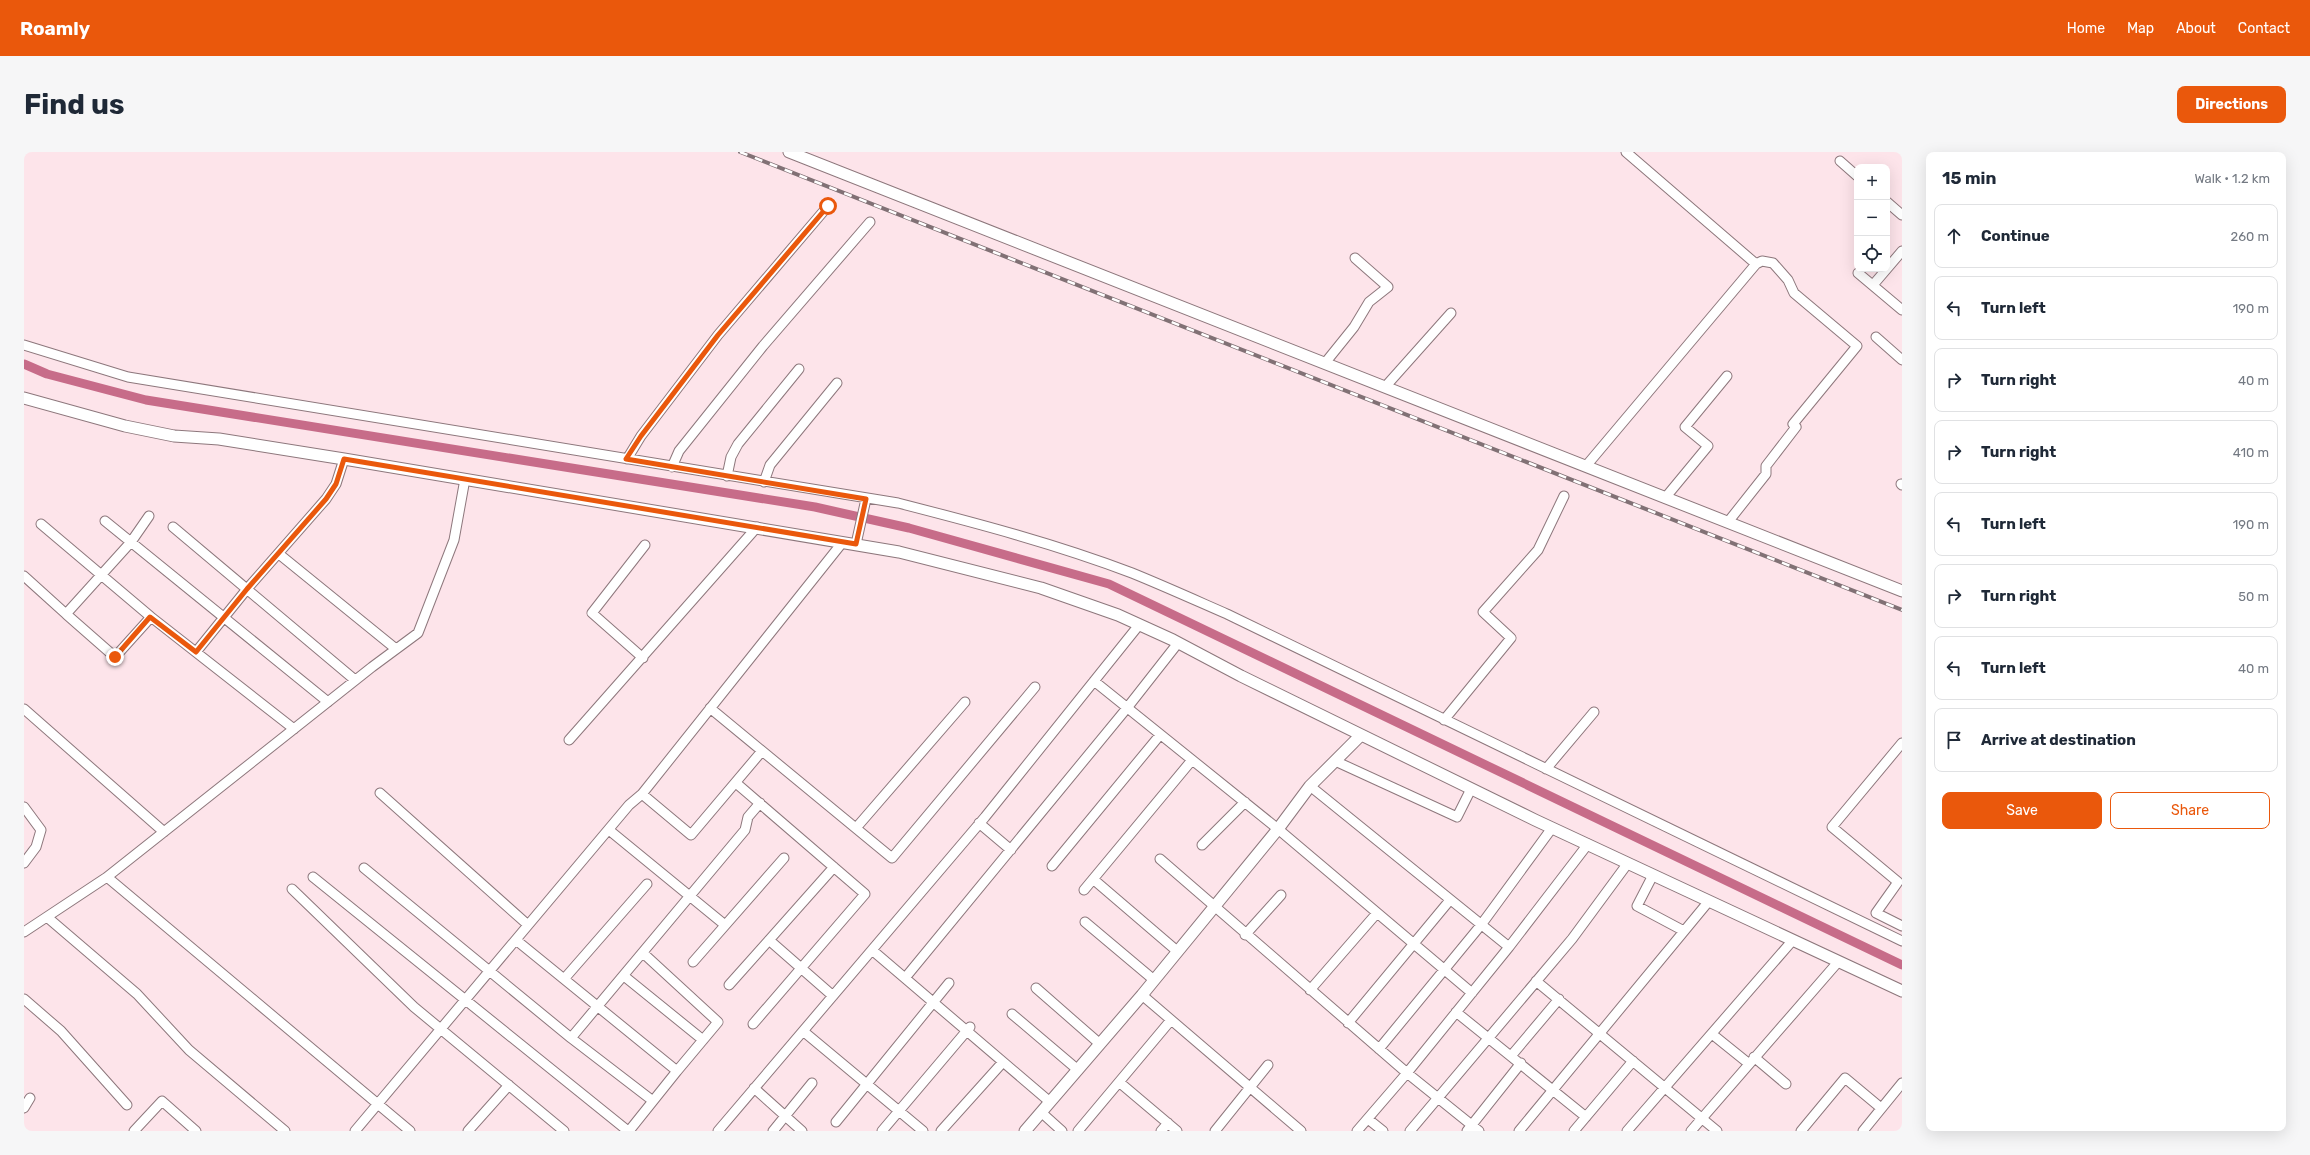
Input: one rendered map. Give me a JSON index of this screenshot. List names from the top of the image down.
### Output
{
  "page": {
    "header": "Roamly",
    "nav": [
      "Home",
      "Map",
      "About",
      "Contact"
    ],
    "buttons": [
      "Directions",
      ["Save", "Share"]
    ],
    "title": "Find us",
    "heading": ["15 min", "Walk · 1.2 km"],
    "map_buttons": ["+", "−"],
    "list": [
      ["Continue", "260 m"],
      ["Turn left", "190 m"],
      ["Turn right", "40 m"],
      ["Turn right", "410 m"],
      ["Turn left", "190 m"],
      ["Turn right", "50 m"],
      ["Turn left", "40 m"],
      "Arrive at destination"
    ]
  }
}
